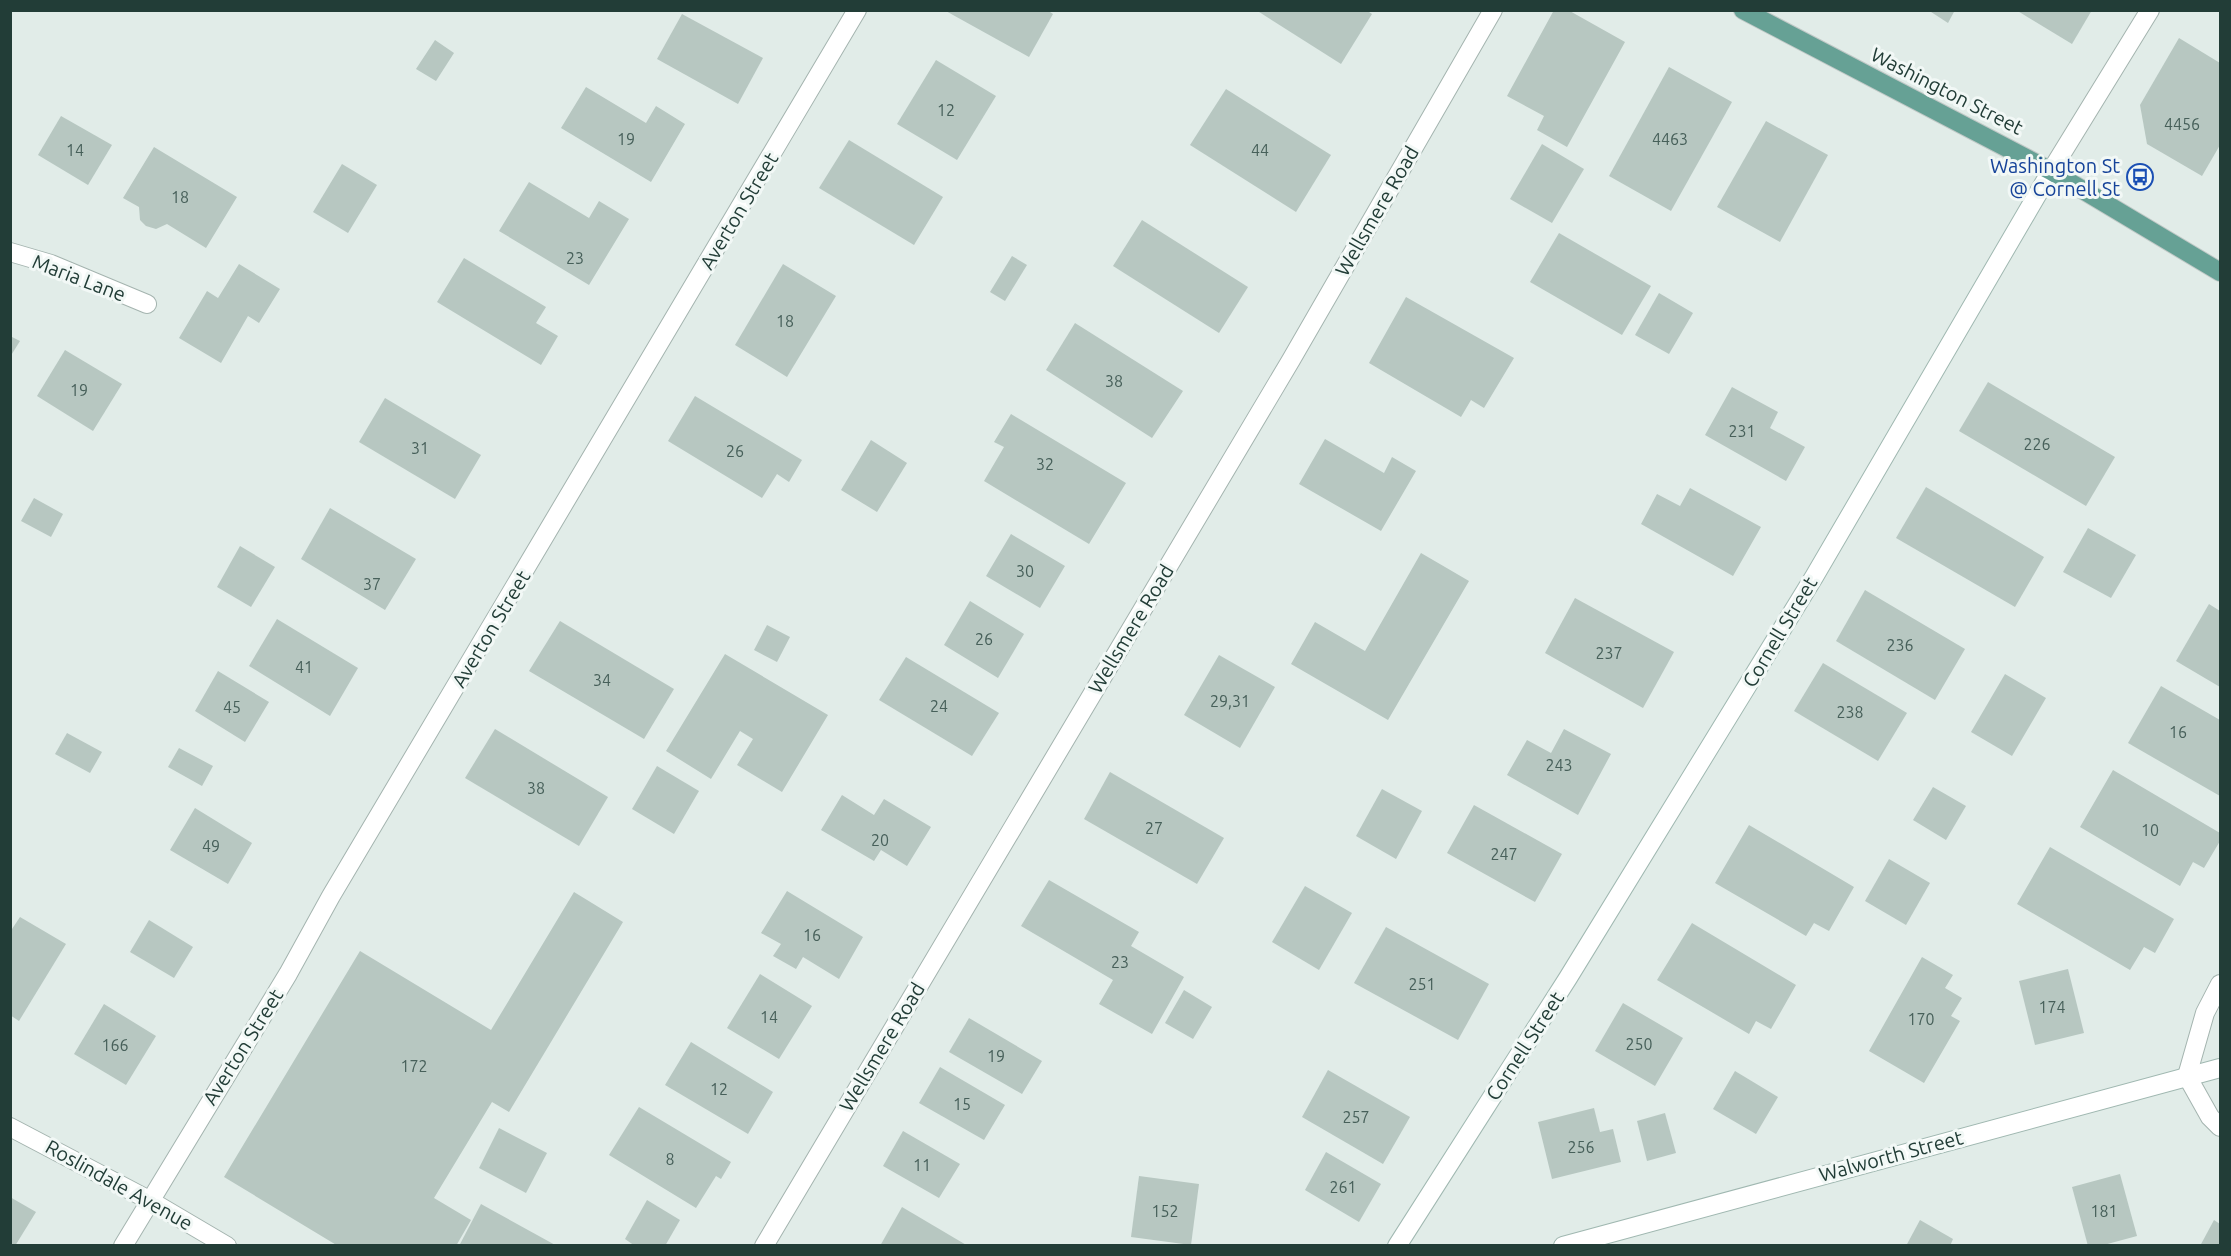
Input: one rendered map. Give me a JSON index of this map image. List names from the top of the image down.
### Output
{
  "streets": {
    "main road": ["Washington Street"],
    "street": [
      "Averton Street",
      "Wellsmere Road",
      "Maria Lane",
      "Cornell Street",
      "Walworth Street",
      "Roslindale Avenue"
    ]
  },
  "crossings": [
    ["Washington Street", "Cornell Street"],
    ["Averton Street", "Roslindale Avenue"]
  ],
  "places": {
    "bus stop": ["Washington St @ Cornell St"]
  },
  "house_numbers": [
    "12",
    "4456",
    "19",
    "4463",
    "14",
    "44",
    "18",
    "23",
    "18",
    "38",
    "19",
    "231",
    "226",
    "31",
    "26",
    "32",
    "30",
    "37",
    "26",
    "236",
    "237",
    "41",
    "34",
    "29,31",
    "24",
    "45",
    "238",
    "16",
    "243",
    "38",
    "27",
    "10",
    "20",
    "49",
    "247",
    "16",
    "23",
    "251",
    "174",
    "14",
    "170",
    "250",
    "166",
    "19",
    "172",
    "12",
    "15",
    "257",
    "256",
    "8",
    "11",
    "261",
    "152",
    "181"
  ]
}
